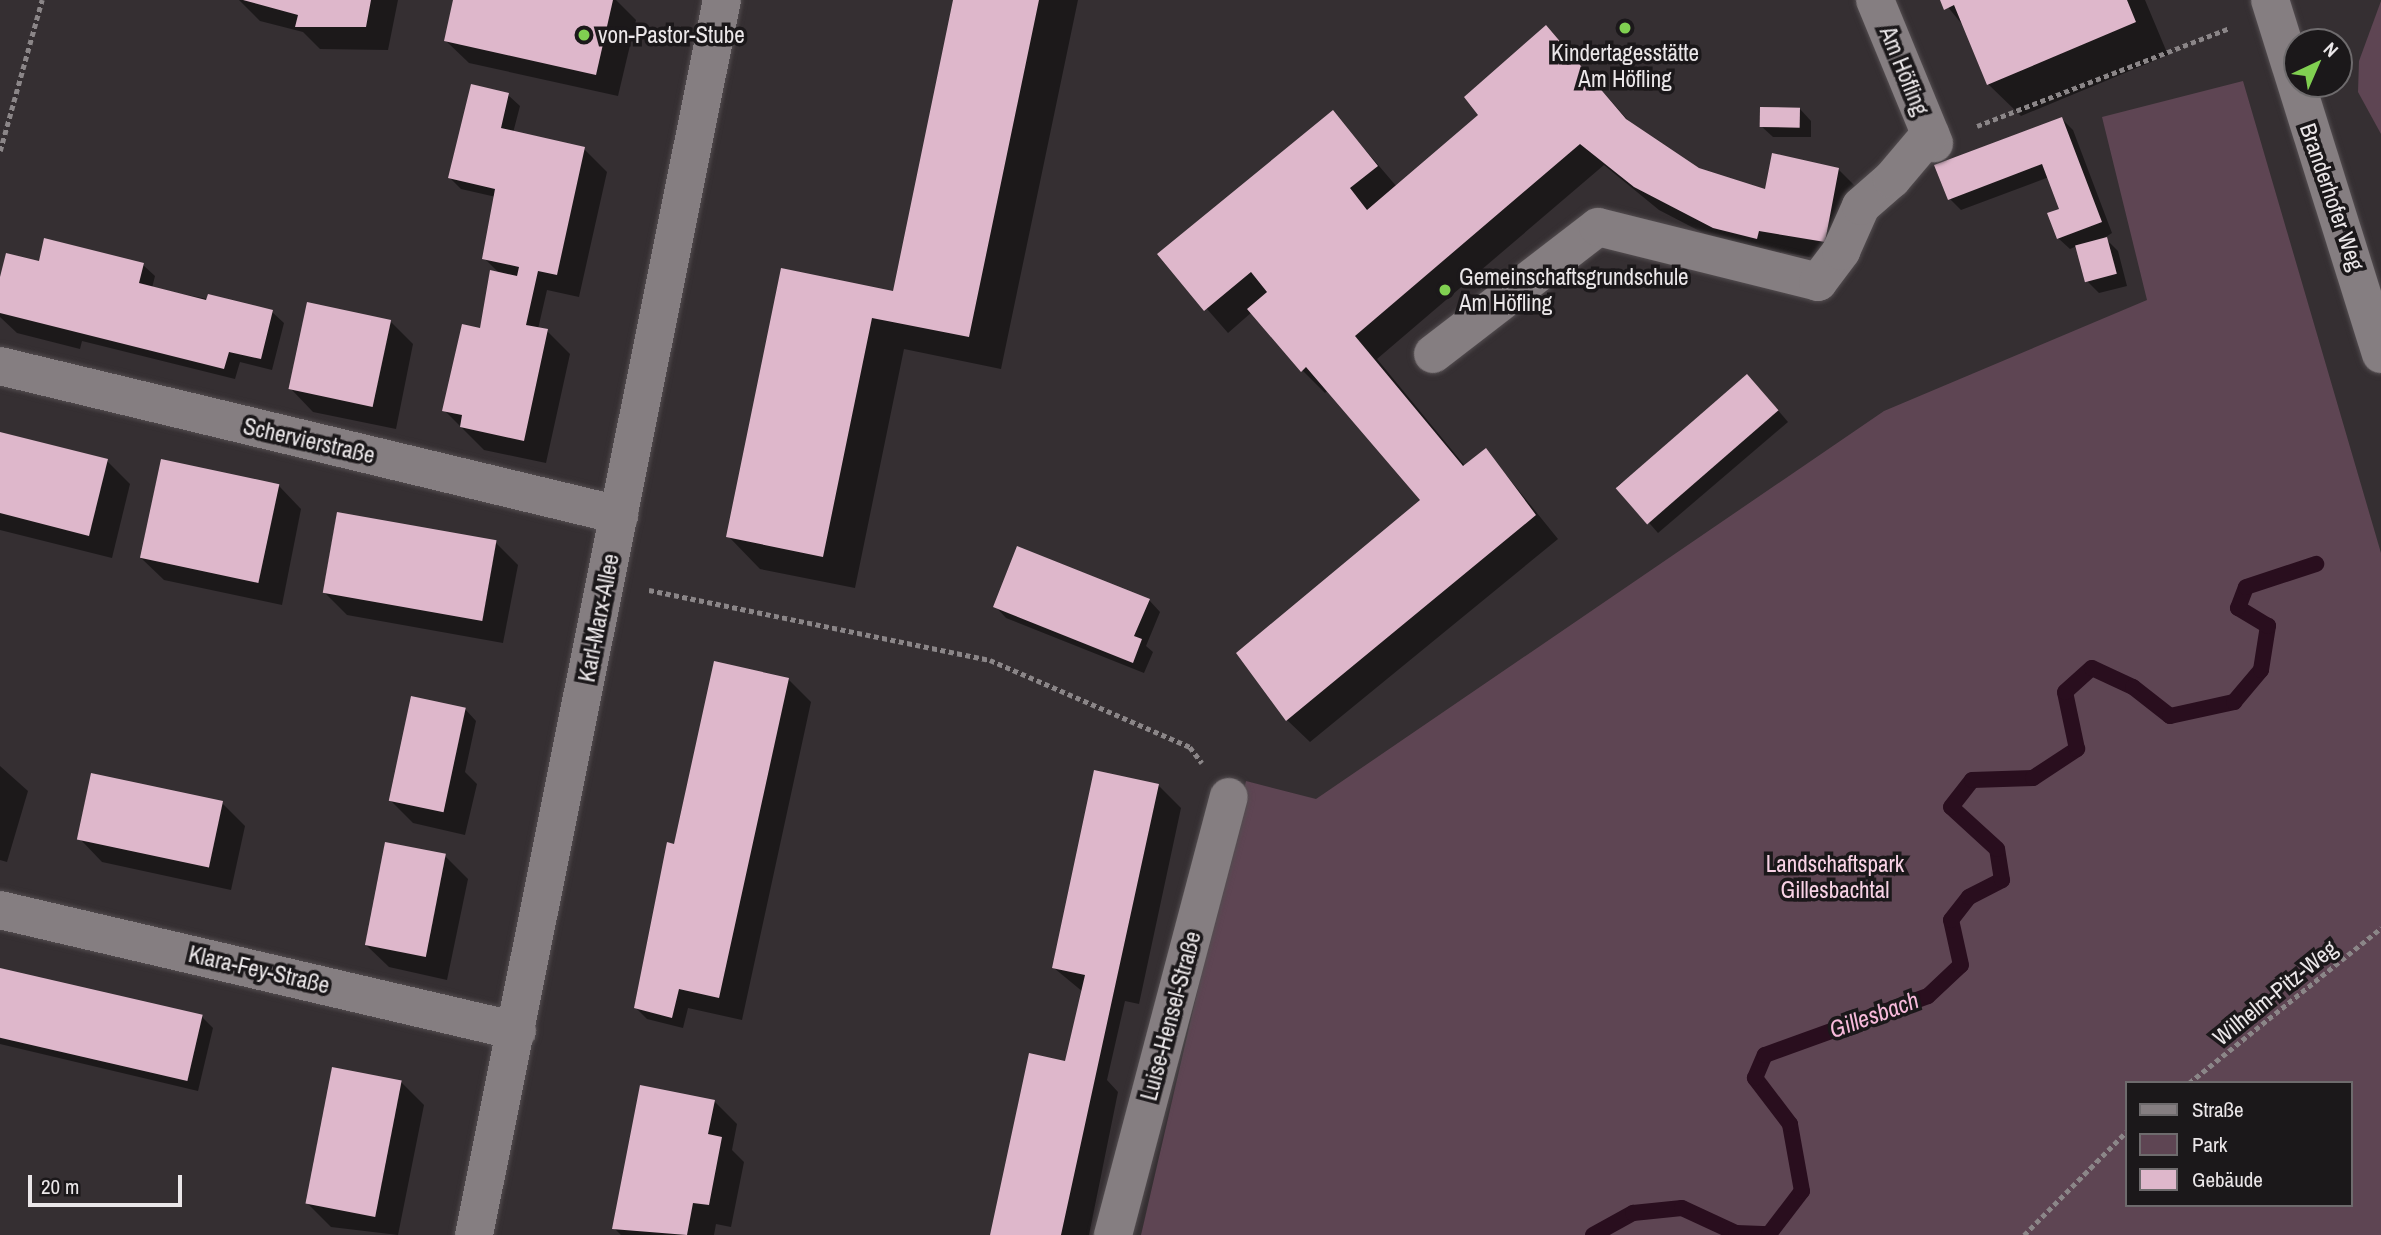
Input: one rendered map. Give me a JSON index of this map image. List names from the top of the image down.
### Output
{
  "streets": {
    "street": [
      "Am Höfling",
      "Branderhofer Weg",
      "Schervierstraße",
      "Karl-Marx-Allee",
      "Klara-Fey-Straße",
      "Luise-Hensel-Straße"
    ],
    "path": ["Wilhelm-Pitz-Weg"]
  },
  "crossings": [
    ["Schervierstraße", "Karl-Marx-Allee"],
    ["Karl-Marx-Allee", "Klara-Fey-Straße"]
  ],
  "water": ["Gillesbach"],
  "parks": ["Landschaftspark Gillesbachtal"],
  "places": ["Kindertagesstätte Am Höfling", "von-Pastor-Stube", "Gemeinschaftsgrundschule Am Höfling"],
  "legend": ["Straße", "Park", "Gebäude"],
  "scale_bar": "20 m",
  "north": "top right"
}
